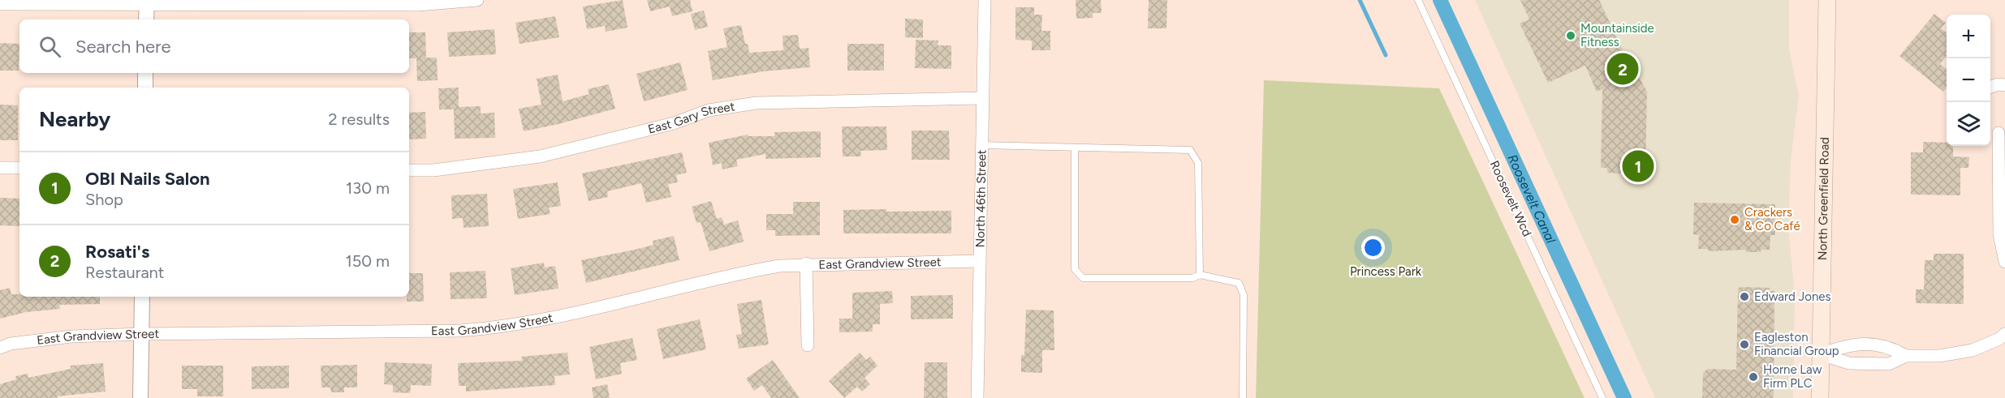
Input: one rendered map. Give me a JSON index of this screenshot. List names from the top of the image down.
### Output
{
  "streets": {
    "main road": ["North Greenfield Road"],
    "street": ["East Gary Street", "North 46th Street", "East Grandview Street"],
    "lane": ["Roosevelt Wcd"]
  },
  "crossings": [
    ["East Gary Street", "North 46th Street"],
    ["North 46th Street", "East Grandview Street"]
  ],
  "water": ["Roosevelt Canal"],
  "parks": ["Princess Park"],
  "places": [
    "Mountainside Fitness",
    "Crackers & Co Café",
    "Edward Jones",
    "Eagleston Financial Group",
    "Horne Law Firm PLC"
  ],
  "page": {
    "map_buttons": ["+", "−"],
    "search": "Search here",
    "pins": ["2", "1"],
    "heading": ["Nearby", "2 results"],
    "list": [
      {
        "mark": "1",
        "name": "OBI Nails Salon",
        "note": "Shop",
        "value": "130 m"
      },
      {
        "mark": "2",
        "name": "Rosati's",
        "note": "Restaurant",
        "value": "150 m"
      }
    ]
  }
}
